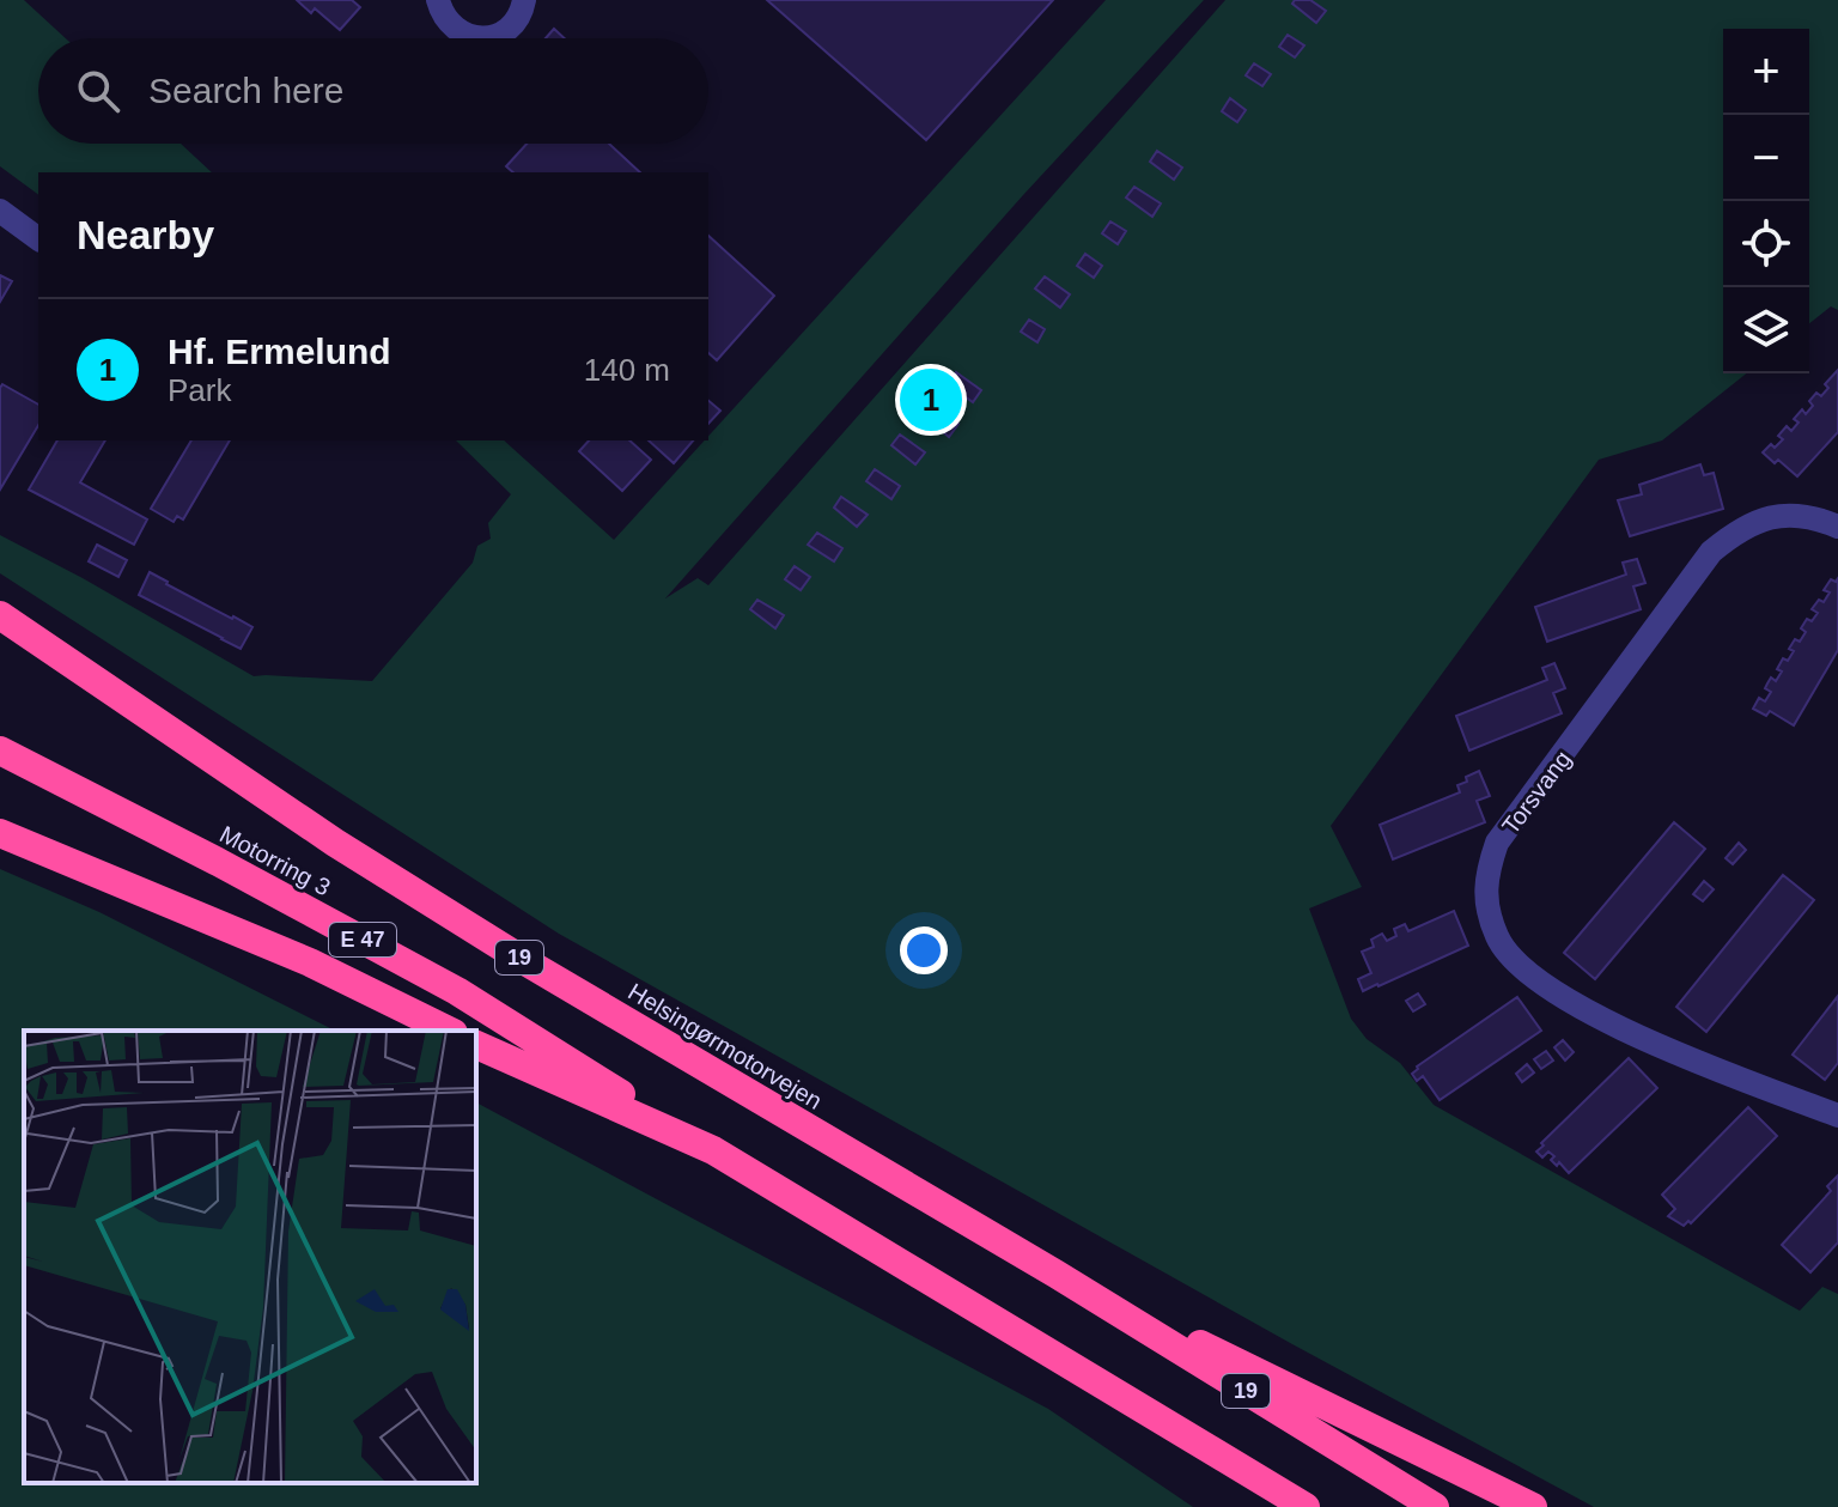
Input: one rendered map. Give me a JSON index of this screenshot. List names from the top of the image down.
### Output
{
  "streets": {
    "highway": [
      "Motorring 3",
      "E 47",
      "19",
      "Helsingørmotorvejen"
    ],
    "street": ["Torsvang"]
  },
  "page": {
    "map_buttons": ["+", "−"],
    "search": "Search here",
    "heading": "Nearby",
    "list": [
      {
        "mark": "1",
        "name": "Hf. Ermelund",
        "note": "Park",
        "value": "140 m"
      }
    ],
    "pins": "1"
  }
}
